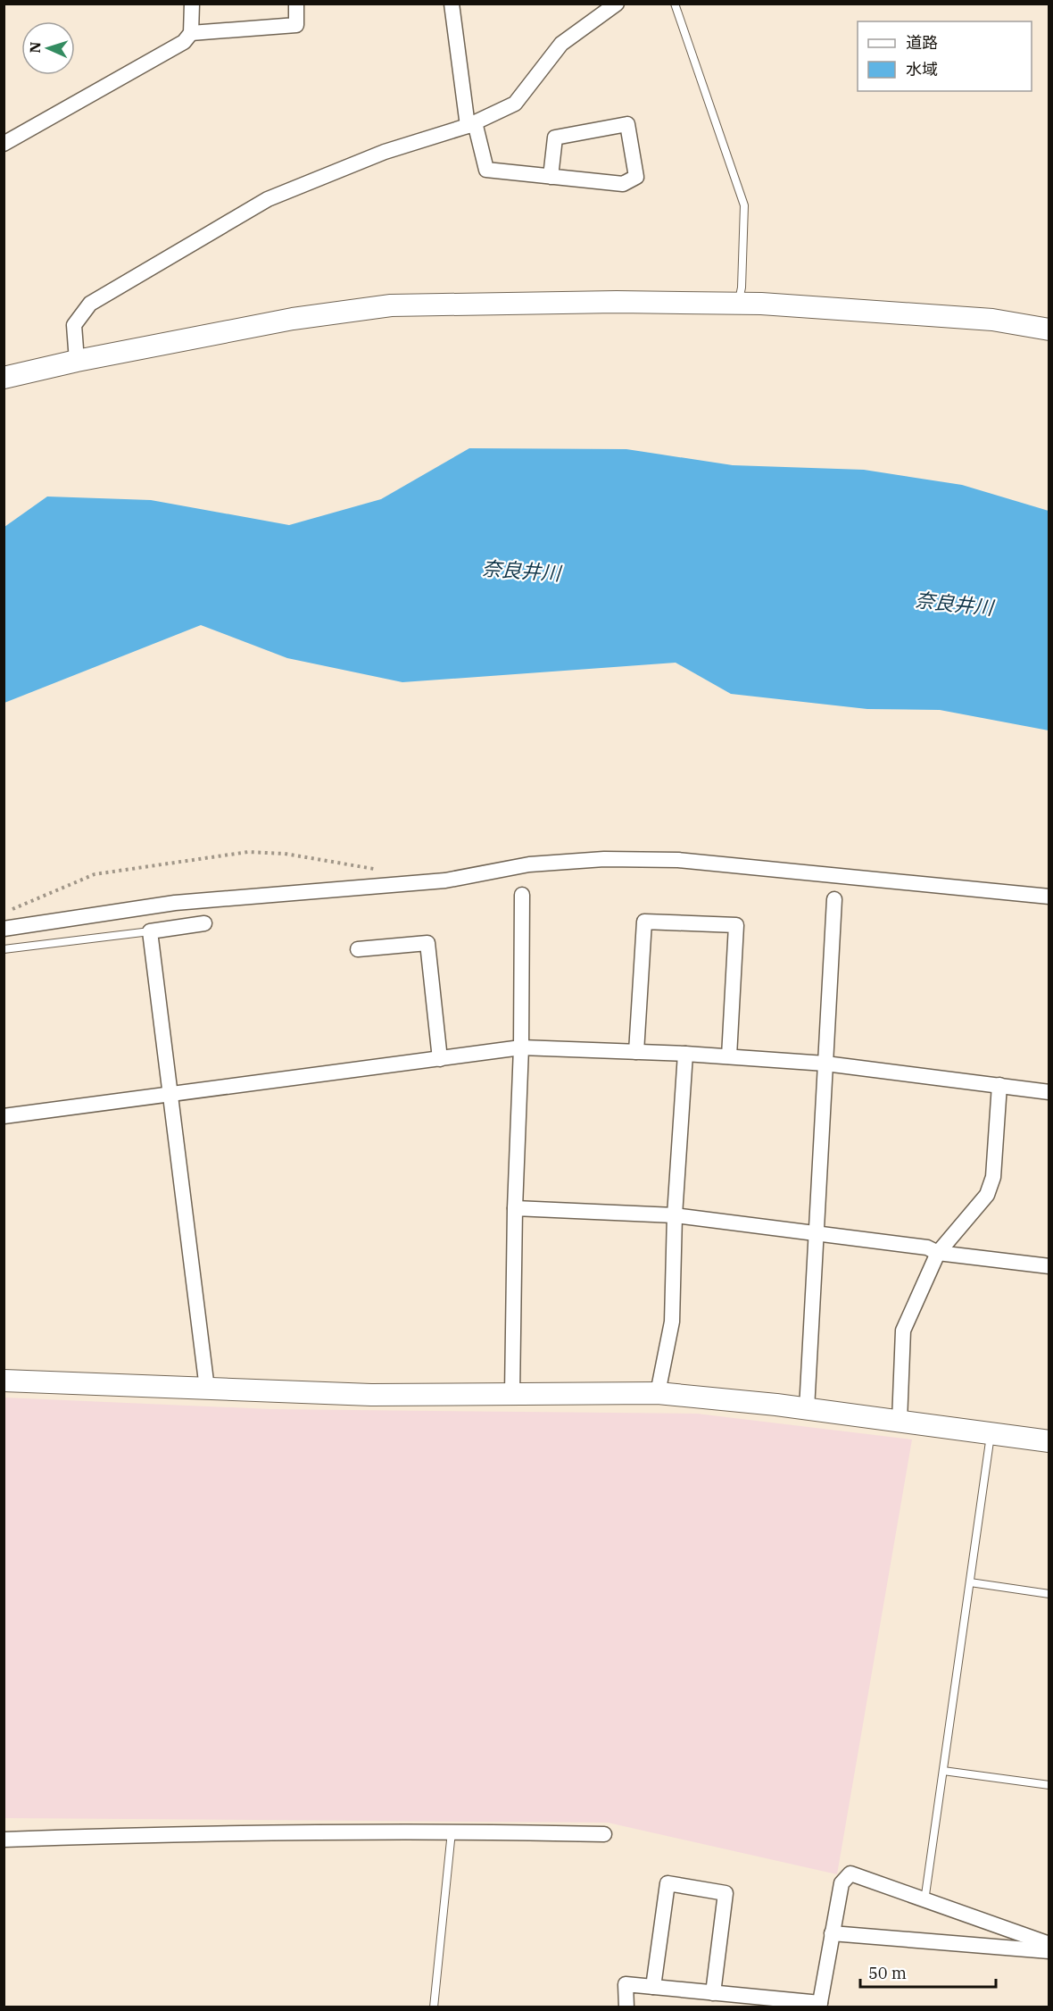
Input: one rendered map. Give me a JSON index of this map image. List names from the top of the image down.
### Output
{
  "water": ["奈良井川"],
  "legend": ["道路", "水域"],
  "scale_bar": "50 m",
  "north": "left"
}
